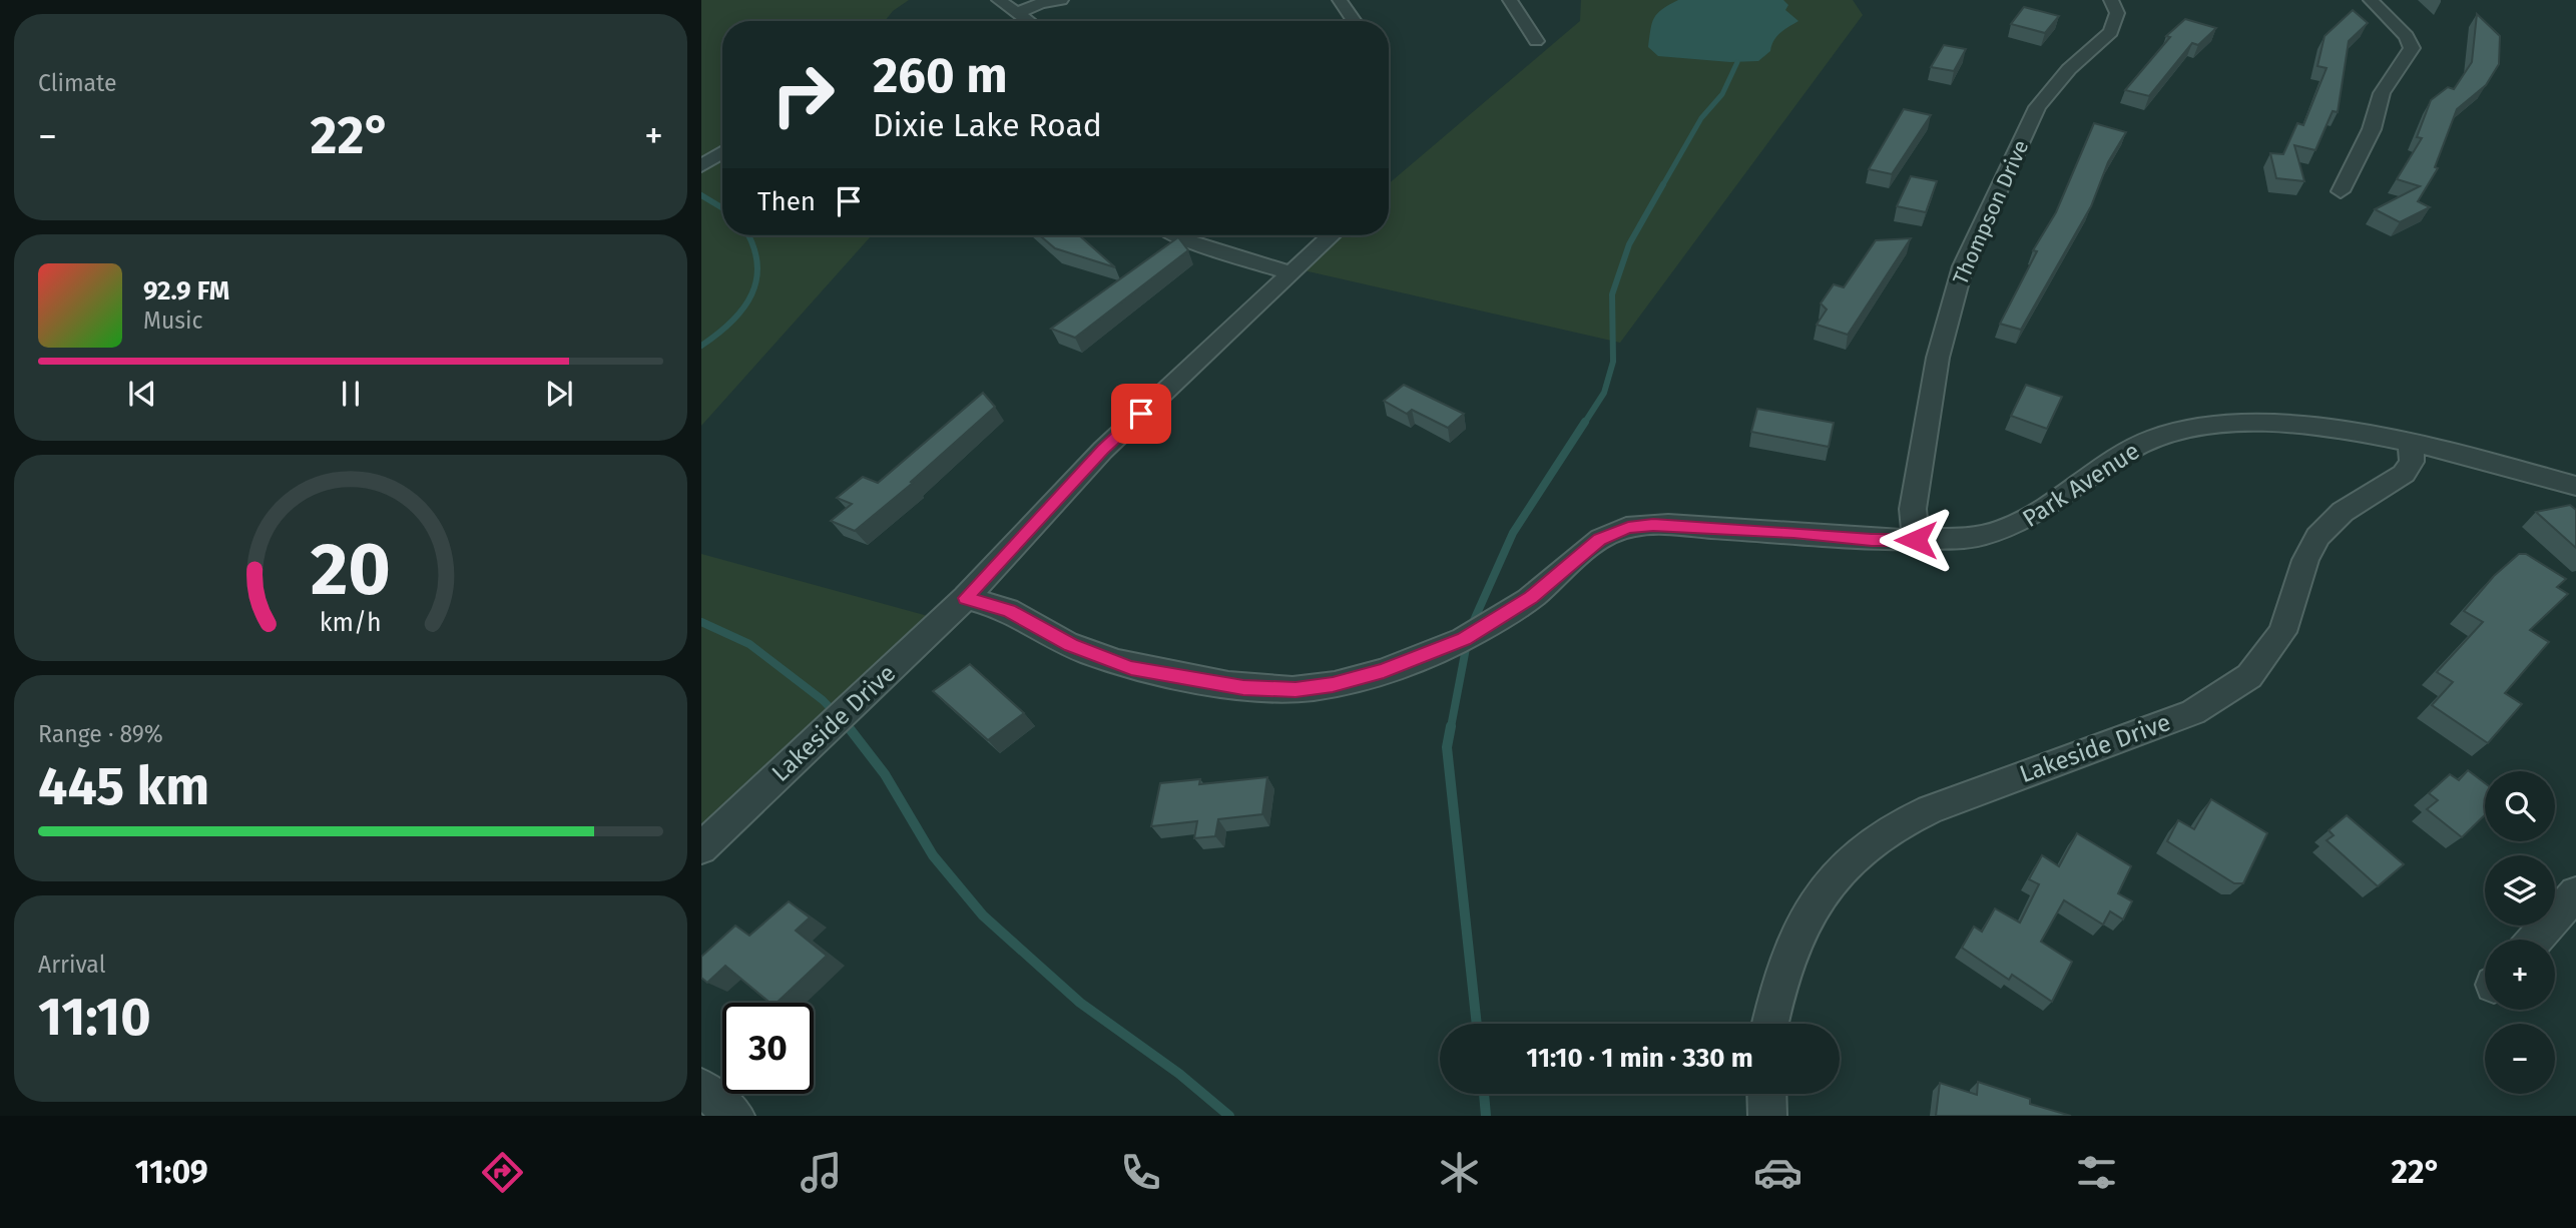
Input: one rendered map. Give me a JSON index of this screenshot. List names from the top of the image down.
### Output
{
  "streets": {
    "street": ["Thompson Drive", "Park Avenue", "Lakeside Drive"]
  },
  "crossings": [
    ["Thompson Drive", "Park Avenue"],
    ["Park Avenue", "Lakeside Drive"]
  ],
  "page": {
    "tile": [
      "Climate",
      ["Range · 89%", "445 km"],
      ["Arrival", "11:10"]
    ],
    "turn": ["260 m", "Dixie Lake Road"],
    "heat": ["−", "22°", "+"],
    "then": "Then",
    "song": ["92.9 FM", "Music"],
    "map_buttons": ["+", "−"],
    "limit": "30",
    "trip": "11:10 · 1 min · 330 m",
    "tabs": ["11:09", "22°"],
    "gauge": ["20", "km/h"]
  }
}
